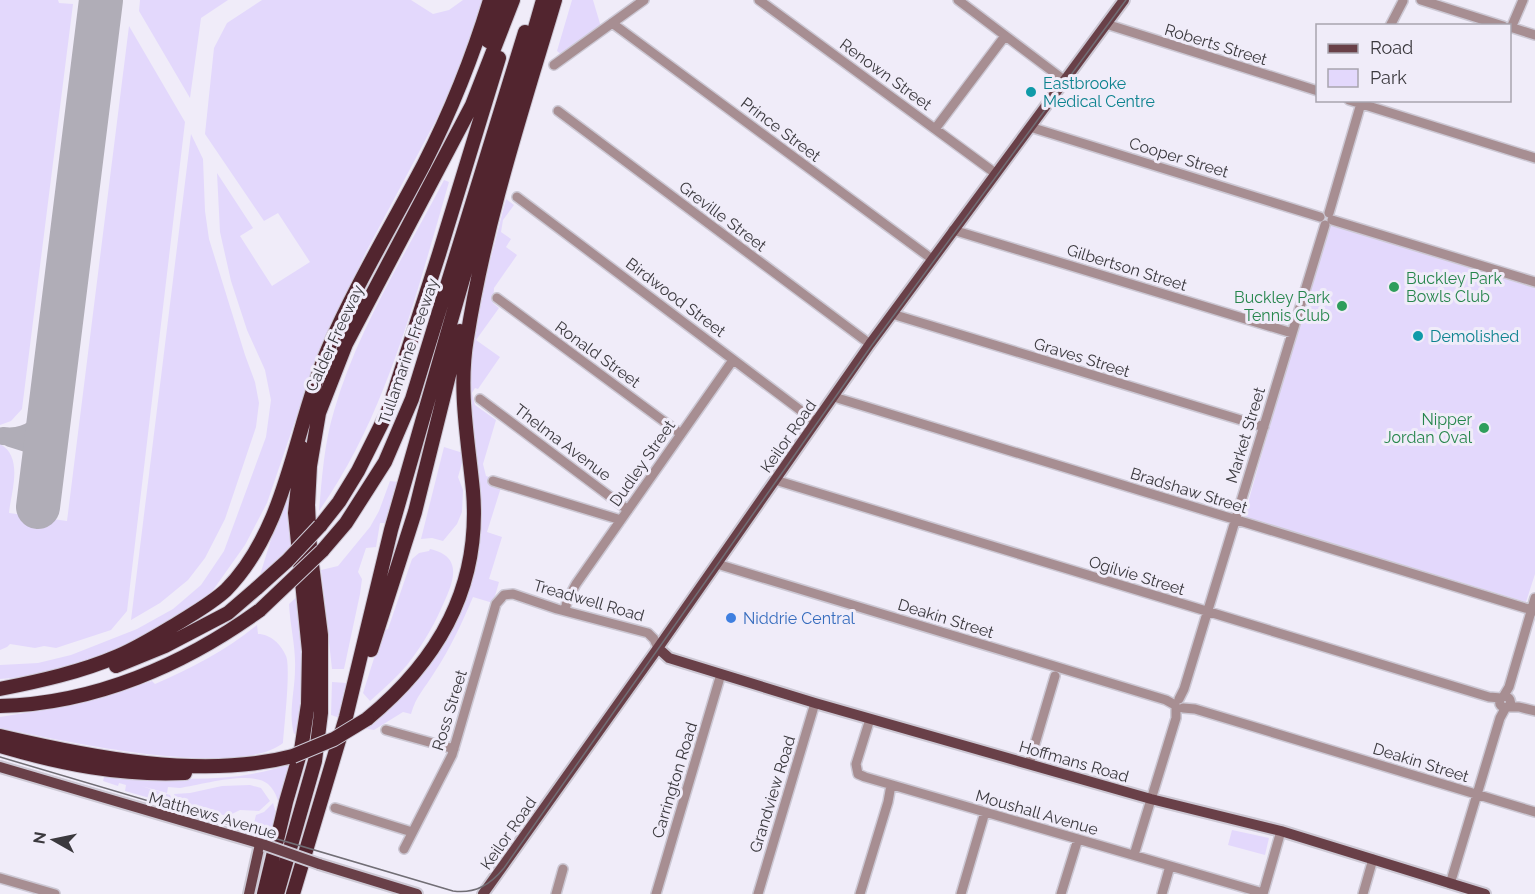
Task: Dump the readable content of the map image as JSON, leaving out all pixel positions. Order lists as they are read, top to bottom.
{
  "streets": {
    "highway": ["Calder Freeway", "Tullamarine Freeway"],
    "main road": ["Keilor Road", "Hoffmans Road", "Matthews Avenue"],
    "street": [
      "Roberts Street",
      "Renown Street",
      "Prince Street",
      "Cooper Street",
      "Greville Street",
      "Gilbertson Street",
      "Birdwood Street",
      "Ronald Street",
      "Graves Street",
      "Market Street",
      "Thelma Avenue",
      "Dudley Street",
      "Bradshaw Street",
      "Ogilvie Street",
      "Treadwell Road",
      "Deakin Street",
      "Ross Street",
      "Carrington Road",
      "Grandview Road",
      "Moushall Avenue"
    ]
  },
  "crossings": [
    ["Roberts Street", "Keilor Road"],
    ["Renown Street", "Keilor Road"],
    ["Prince Street", "Keilor Road"],
    ["Cooper Street", "Market Street"],
    ["Cooper Street", "Keilor Road"],
    ["Greville Street", "Keilor Road"],
    ["Gilbertson Street", "Market Street"],
    ["Gilbertson Street", "Keilor Road"],
    ["Birdwood Street", "Keilor Road"],
    ["Birdwood Street", "Dudley Street"],
    ["Calder Freeway", "Tullamarine Freeway"],
    ["Ronald Street", "Dudley Street"],
    ["Graves Street", "Market Street"],
    ["Graves Street", "Keilor Road"],
    ["Market Street", "Bradshaw Street"],
    ["Market Street", "Ogilvie Street"],
    ["Market Street", "Deakin Street"],
    ["Market Street", "Hoffmans Road"],
    ["Market Street", "Moushall Avenue"],
    ["Keilor Road", "Bradshaw Street"],
    ["Keilor Road", "Ogilvie Street"],
    ["Keilor Road", "Treadwell Road"],
    ["Keilor Road", "Deakin Street"],
    ["Keilor Road", "Hoffmans Road"],
    ["Thelma Avenue", "Dudley Street"],
    ["Dudley Street", "Treadwell Road"],
    ["Treadwell Road", "Ross Street"],
    ["Treadwell Road", "Hoffmans Road"],
    ["Hoffmans Road", "Carrington Road"],
    ["Hoffmans Road", "Grandview Road"],
    ["Hoffmans Road", "Moushall Avenue"]
  ],
  "places": [
    "Eastbrooke Medical Centre",
    "Buckley Park Bowls Club",
    "Buckley Park Tennis Club",
    "Demolished",
    "Nipper Jordan Oval",
    "Niddrie Central"
  ],
  "legend": ["Road", "Park"],
  "north": "left"
}
